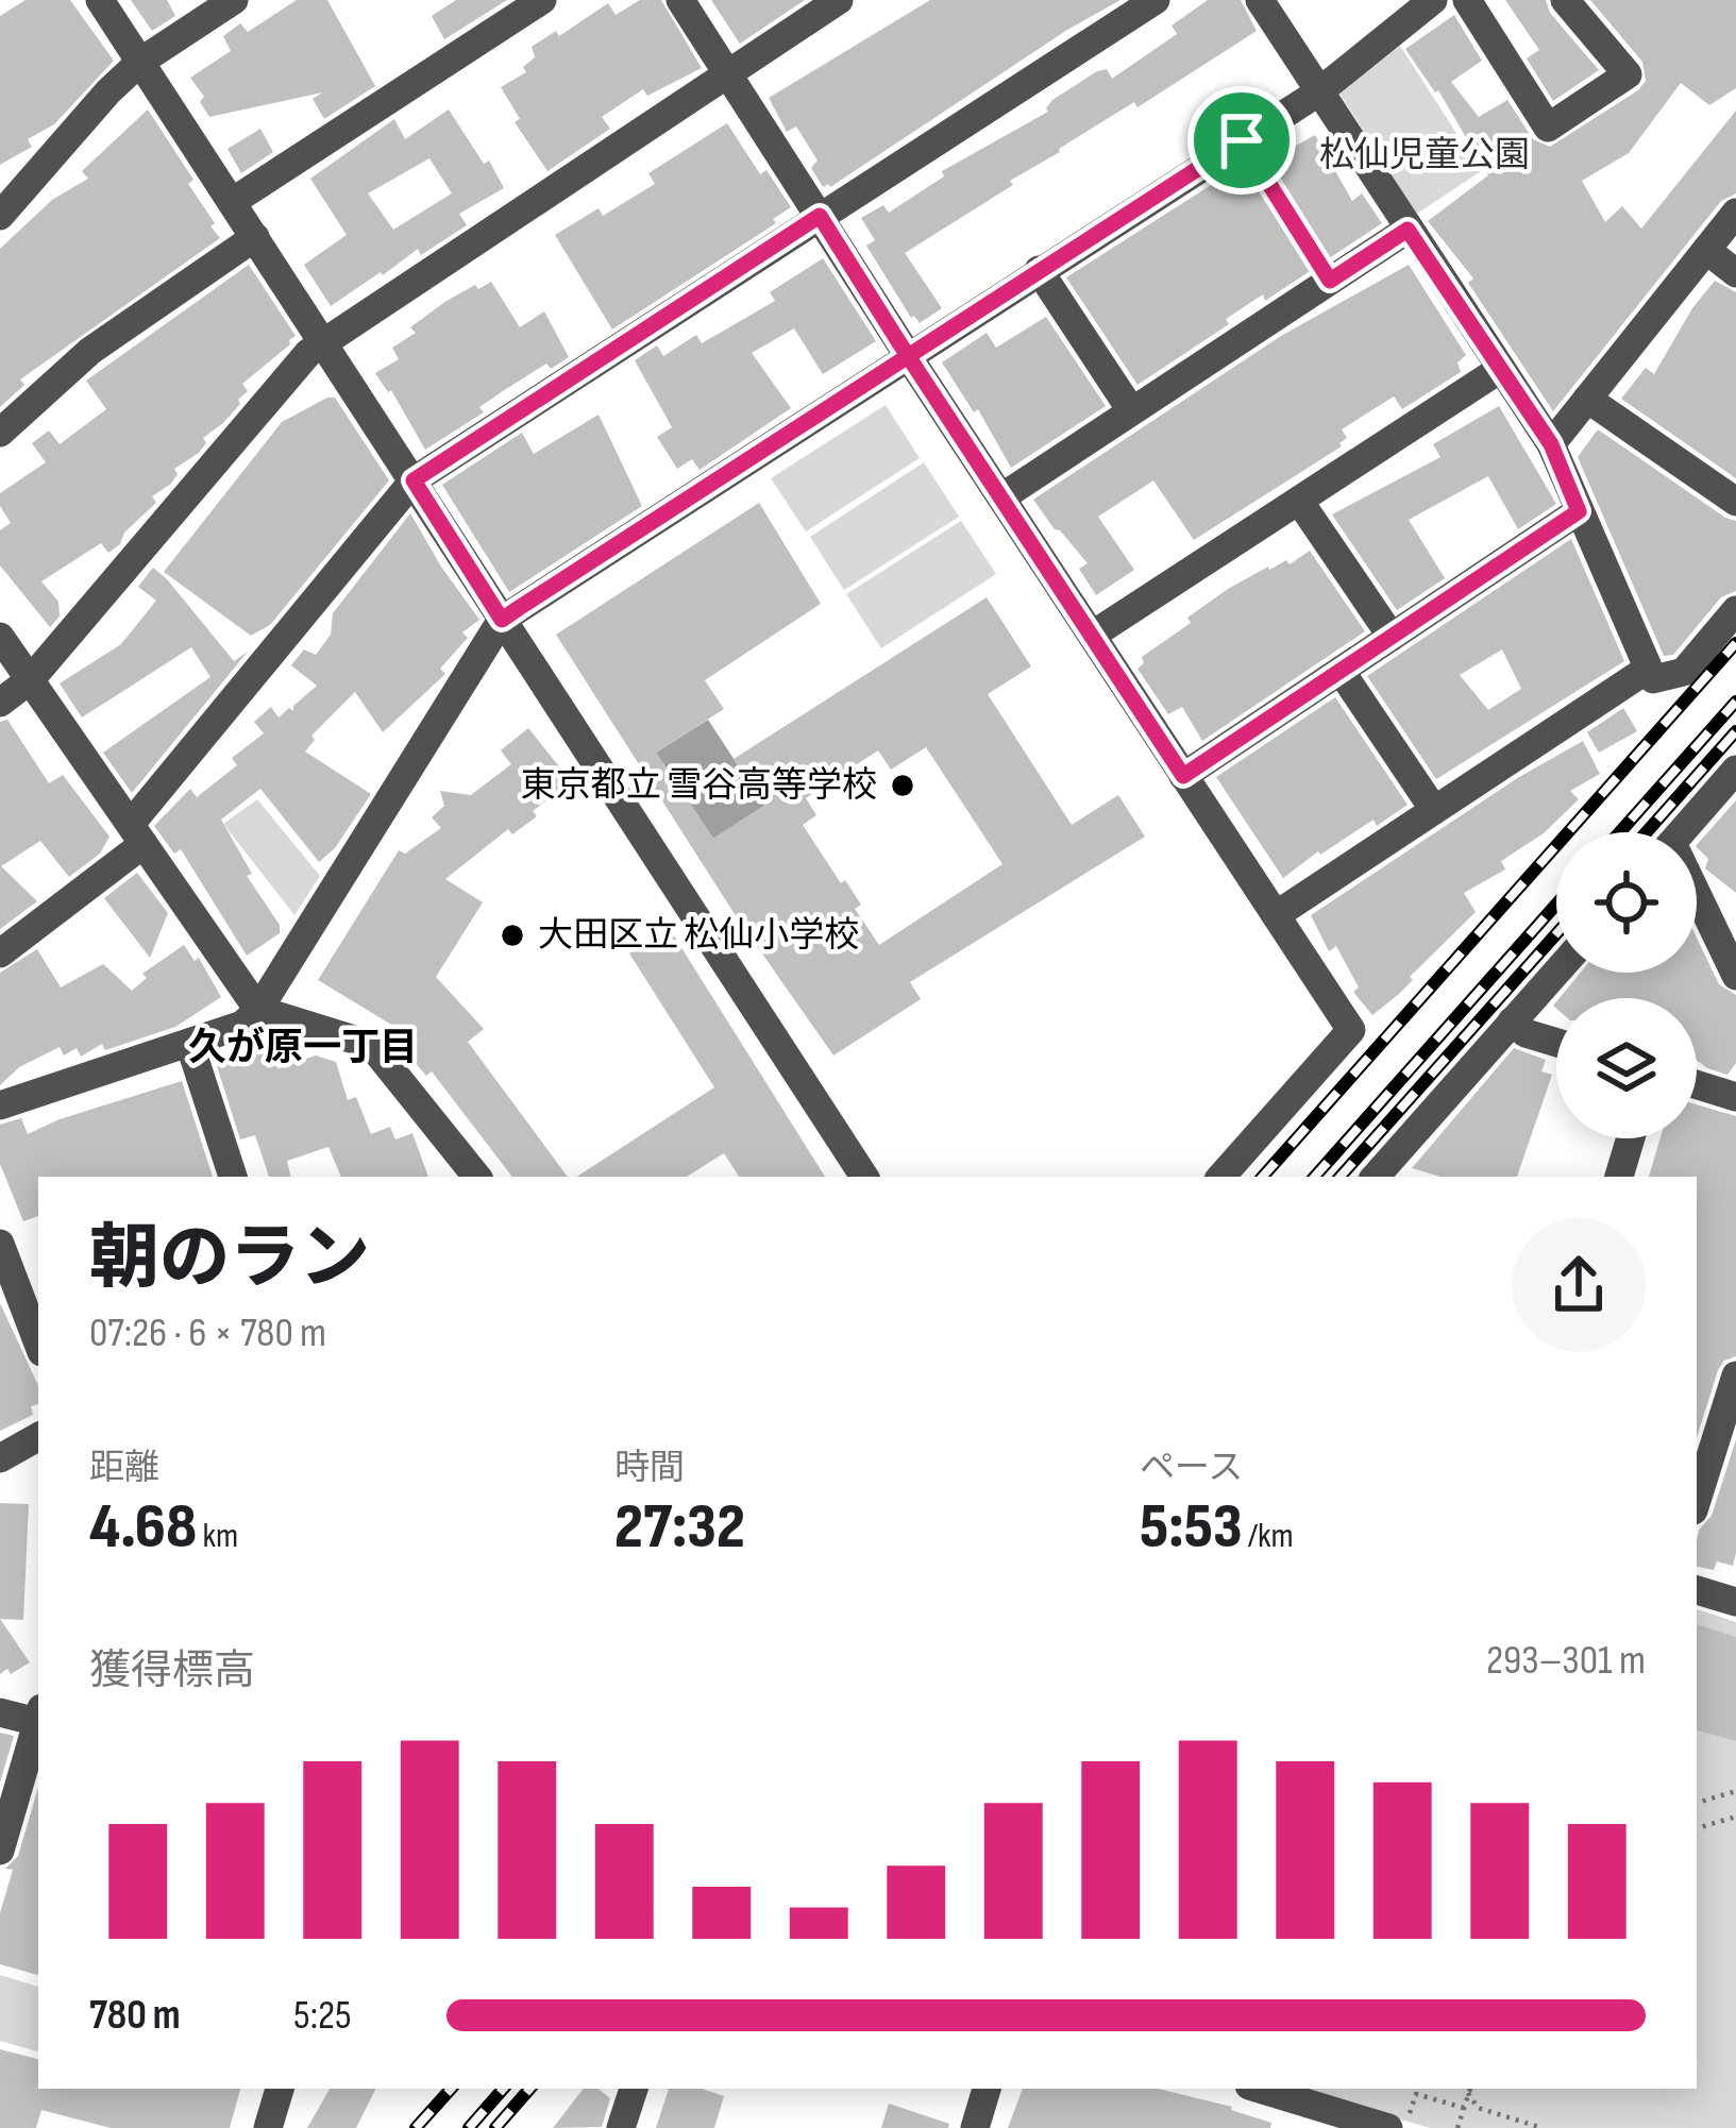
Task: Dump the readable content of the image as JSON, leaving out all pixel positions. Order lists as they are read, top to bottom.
{
  "districts": ["久が原一丁目"],
  "parks": ["松仙児童公園"],
  "places": ["東京都立 雪谷高等学校", "大田区立 松仙小学校"],
  "page": {
    "heading": ["朝のラン", "07:26 · 6 × 780 m"],
    "stats": [
      ["距離", "4.68 km"],
      ["時間", "27:32"],
      ["ペース", "5:53 /km"]
    ],
    "chart": ["獲得標高", "293–301 m"],
    "list": [
      {
        "name": "780 m",
        "note": "5:25"
      }
    ]
  }
}
